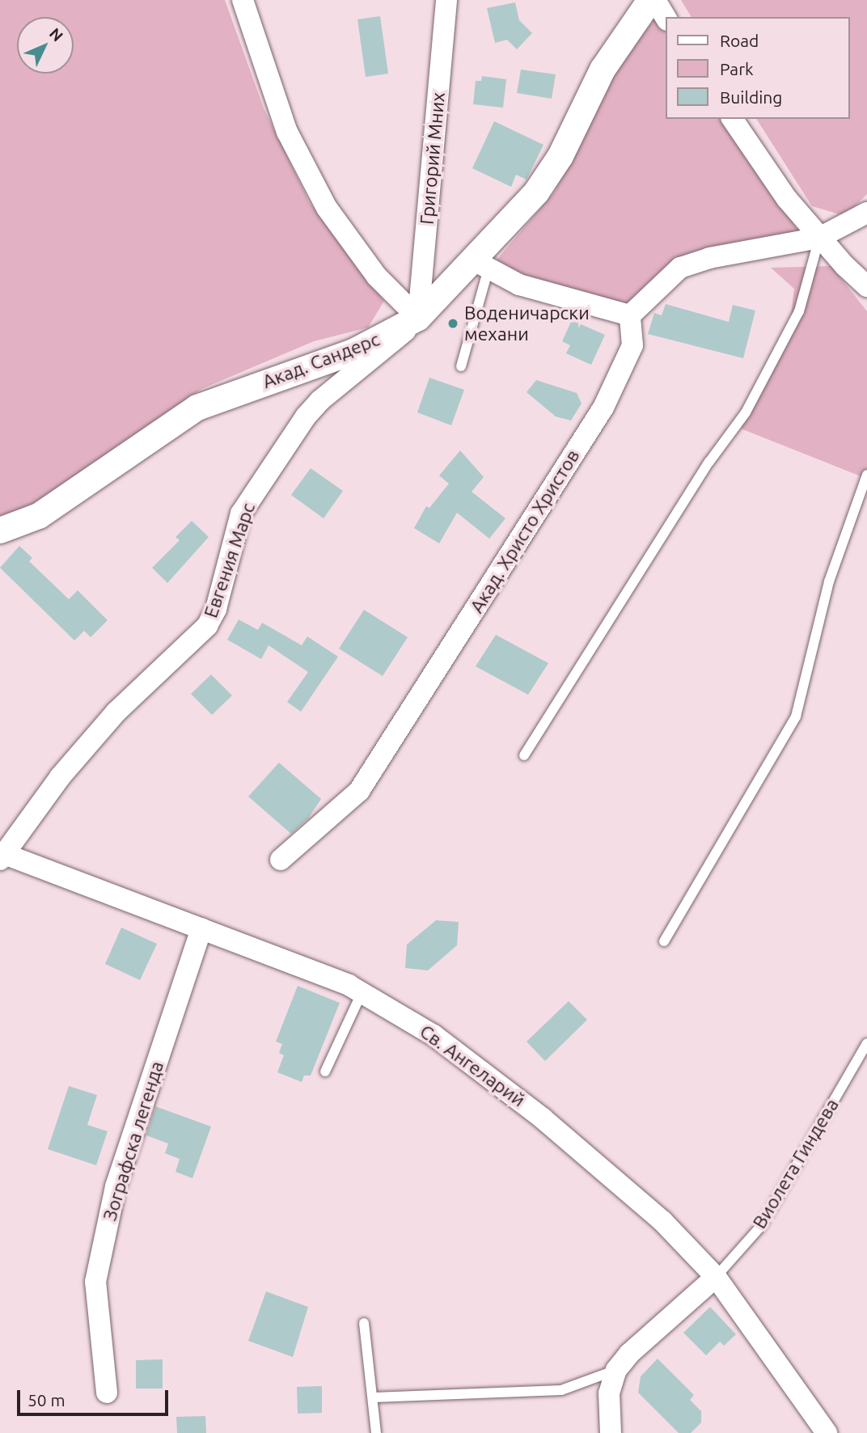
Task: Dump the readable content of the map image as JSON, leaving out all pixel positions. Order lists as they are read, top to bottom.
{
  "streets": {
    "street": [
      "Григорий Мних",
      "Акад. Сандерс",
      "Акад. Христо Христов",
      "Евгения Марс",
      "Св. Ангеларий",
      "Зографска легенда"
    ],
    "lane": ["Виолета Гиндева"]
  },
  "crossings": [
    ["Григорий Мних", "Акад. Сандерс"],
    ["Григорий Мних", "Евгения Марс"],
    ["Акад. Сандерс", "Евгения Марс"],
    ["Евгения Марс", "Св. Ангеларий"],
    ["Св. Ангеларий", "Зографска легенда"],
    ["Св. Ангеларий", "Виолета Гиндева"]
  ],
  "places": ["Воденичарски механи"],
  "legend": ["Road", "Park", "Building"],
  "scale_bar": "50 m",
  "north": "top right"
}
